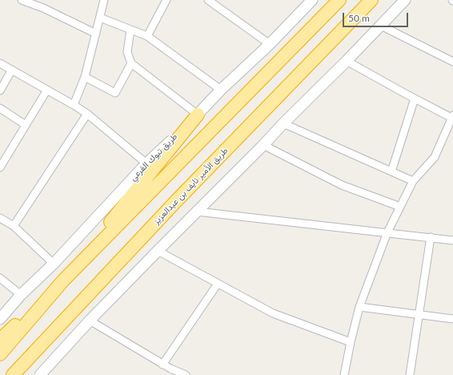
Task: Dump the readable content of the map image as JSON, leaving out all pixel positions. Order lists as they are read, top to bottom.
{
  "streets": {
    "highway": ["طريق الأمير نايف بن عبدالعزيز"],
    "main road": ["طريق تبوك الفرعي"]
  },
  "scale_bar": "50 m"
}
